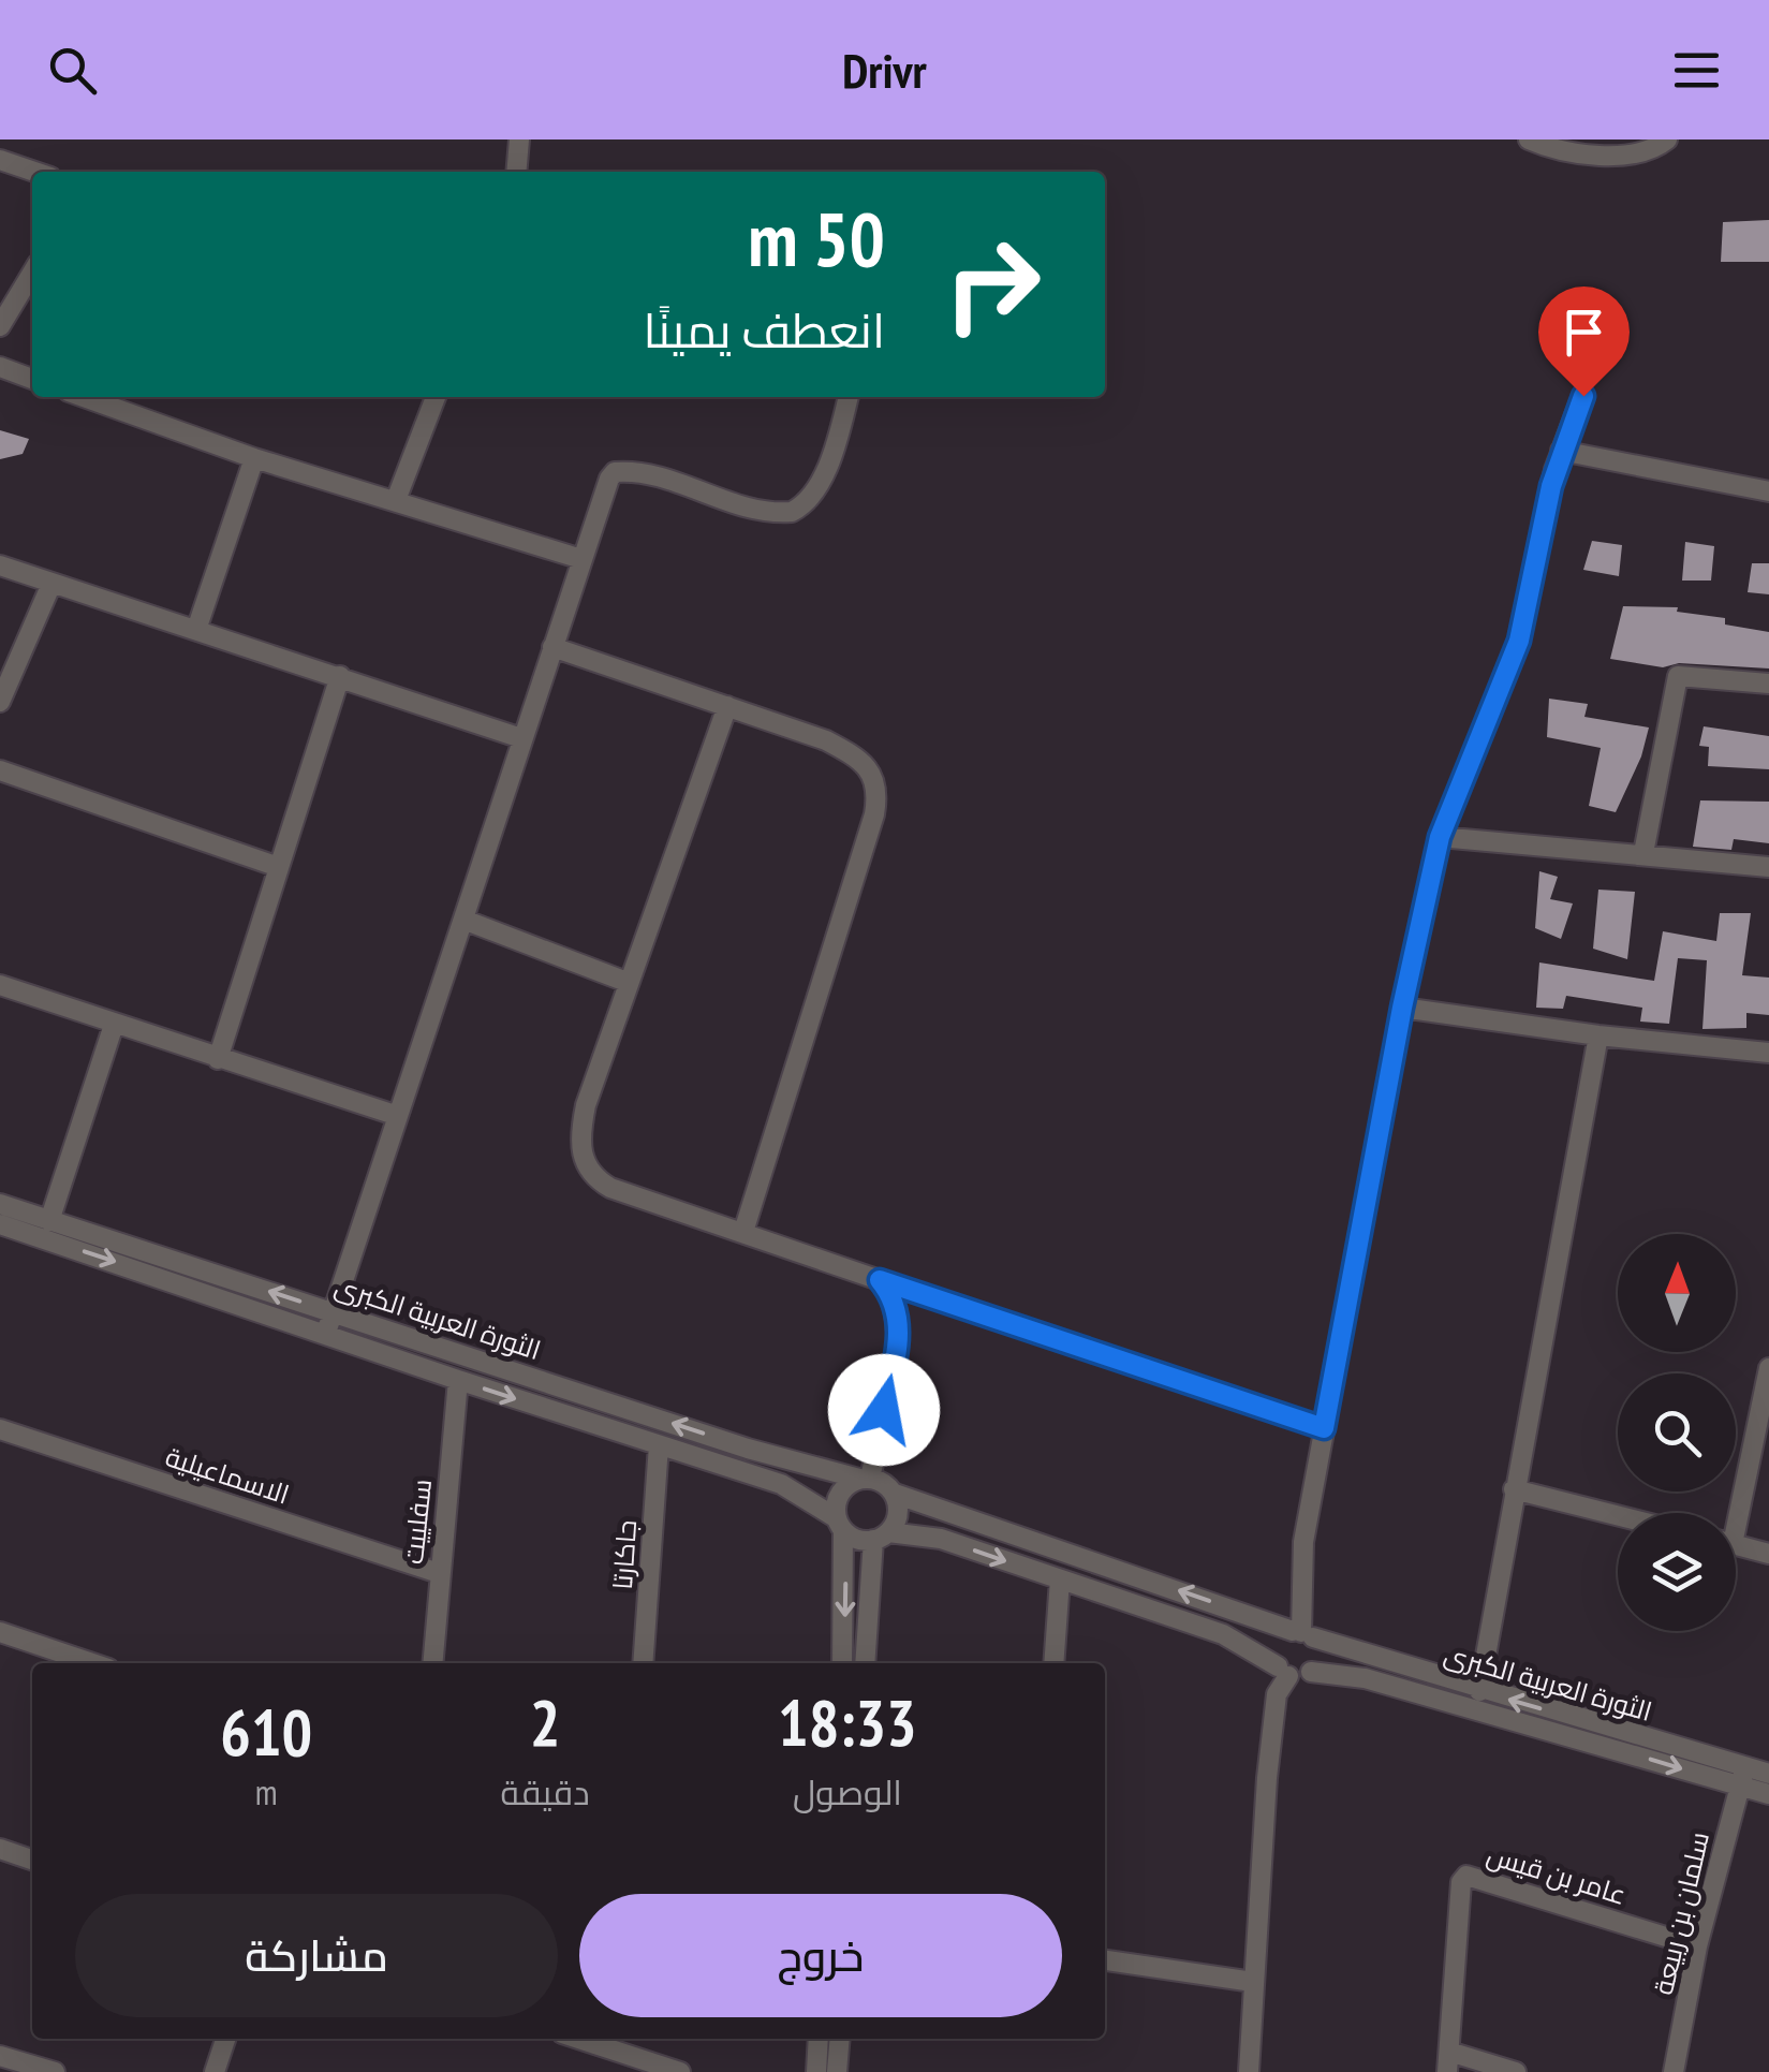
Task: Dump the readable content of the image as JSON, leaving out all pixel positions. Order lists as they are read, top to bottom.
{
  "streets": {
    "street": [
      "الثورة العربية الكبرى",
      "الاسماعيلية",
      "سفلييت",
      "جاكارتا",
      "عامر بن قيس",
      "سلمان بن ربيعة"
    ]
  },
  "crossings": [
    ["الثورة العربية الكبرى", "سفلييت"],
    ["الثورة العربية الكبرى", "جاكارتا"],
    ["الثورة العربية الكبرى", "سلمان بن ربيعة"],
    ["الاسماعيلية", "سفلييت"],
    ["عامر بن قيس", "سلمان بن ربيعة"]
  ],
  "north": "top",
  "page": {
    "header": "Drivr",
    "turn": ["50 m", "انعطف يمينًا"],
    "eta": [
      "18:33",
      "الوصول",
      "2",
      "دقيقة",
      "610",
      "m"
    ],
    "buttons": ["خروج", "مشاركة"]
  }
}
